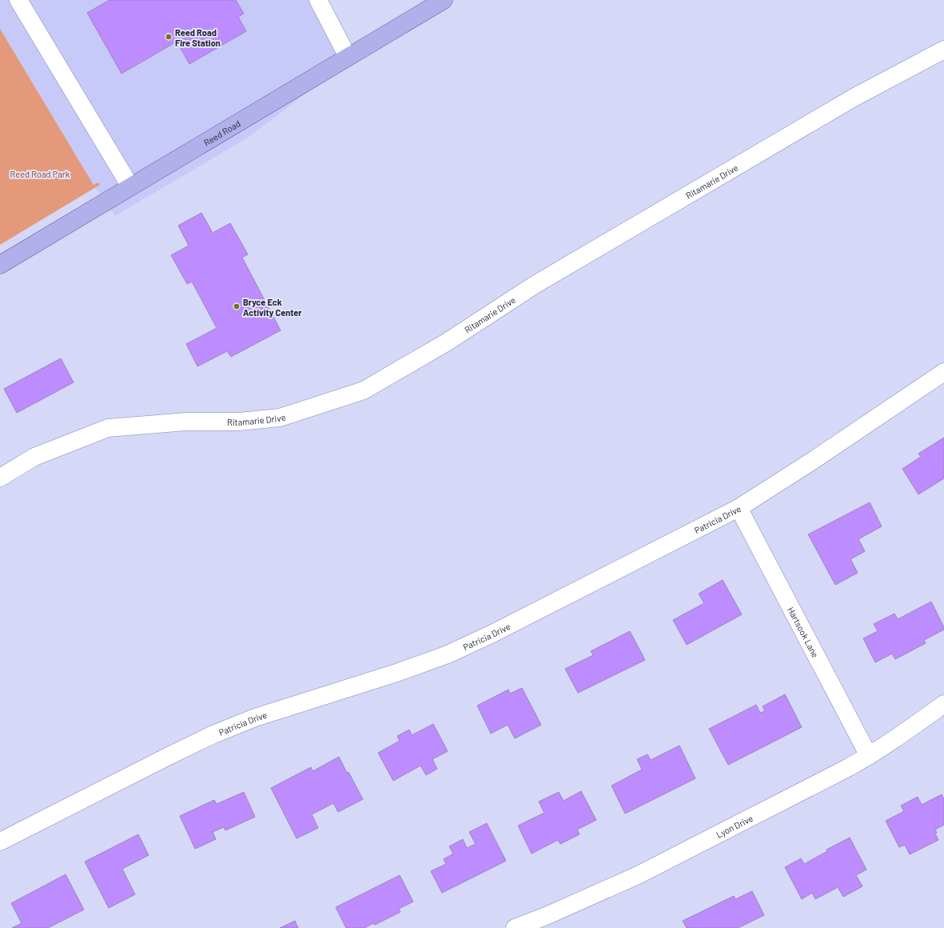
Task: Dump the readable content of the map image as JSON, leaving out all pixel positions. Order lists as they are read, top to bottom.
{
  "streets": {
    "main road": ["Reed Road"],
    "street": [
      "Ritamarie Drive",
      "Patricia Drive",
      "Hartsook Lane",
      "Lyon Drive"
    ]
  },
  "crossings": [
    ["Patricia Drive", "Hartsook Lane"],
    ["Hartsook Lane", "Lyon Drive"]
  ],
  "parks": ["Reed Road Park"],
  "places": ["Reed Road Fire Station", "Bryce Eck Activity Center"]
}
